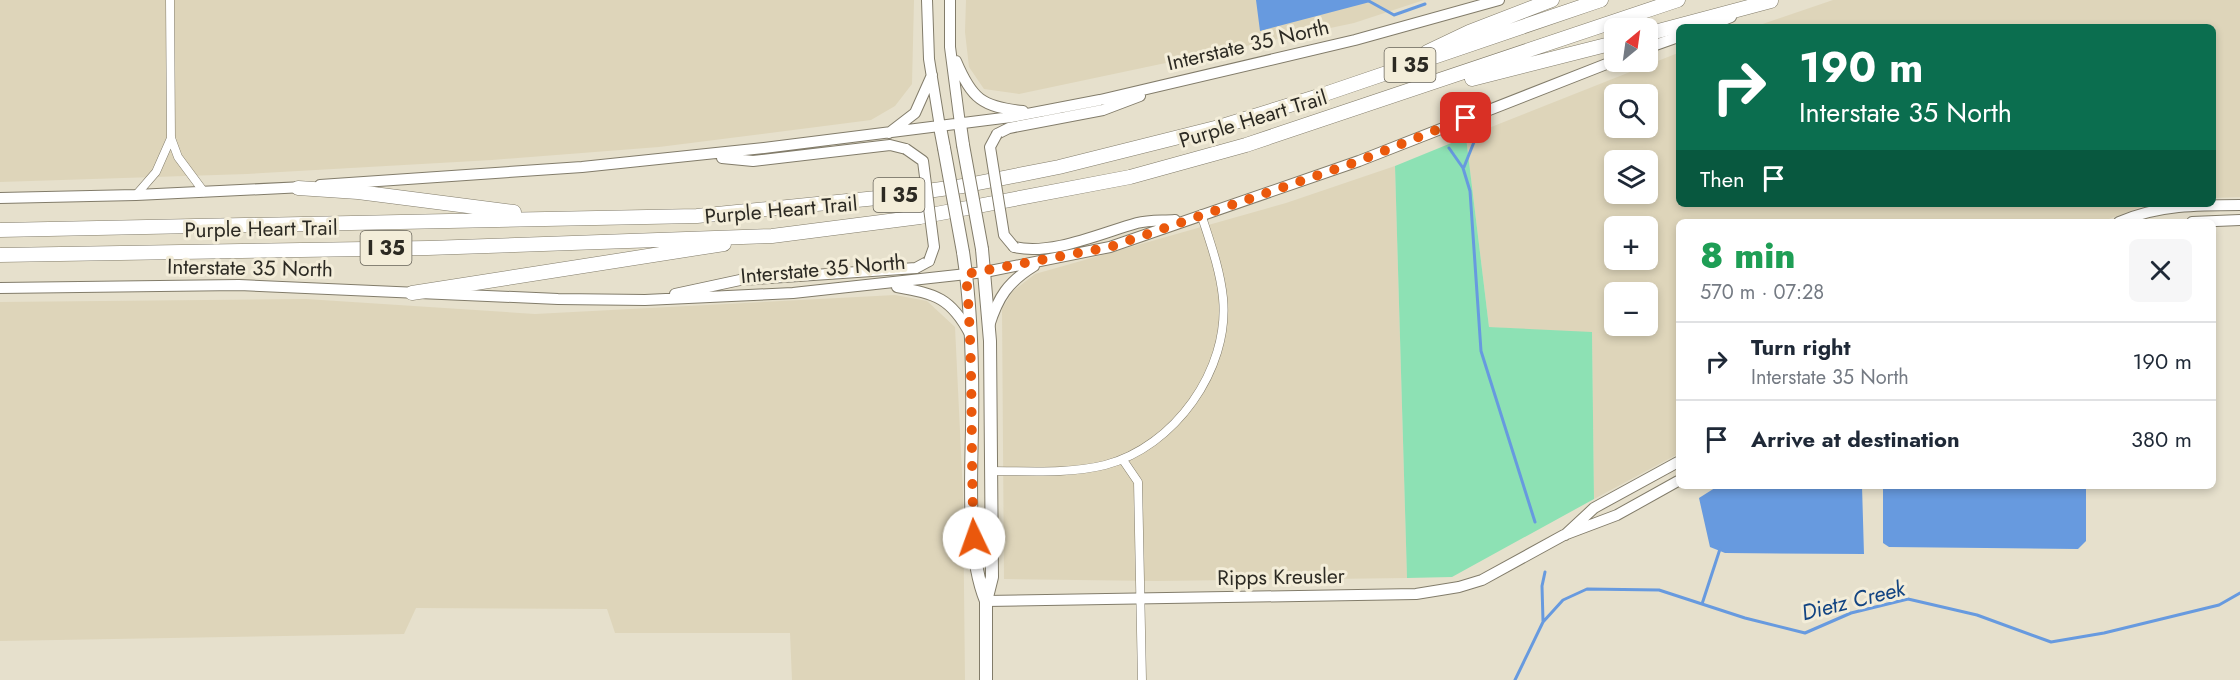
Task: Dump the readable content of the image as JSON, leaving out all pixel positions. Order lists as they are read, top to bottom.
{
  "streets": {
    "highway": ["I 35", "Purple Heart Trail"],
    "main road": ["Interstate 35 North", "Ripps Kreusler"]
  },
  "water": ["Dietz Creek"],
  "north": "top right",
  "page": {
    "map_buttons": ["+", "−"],
    "turn": ["190 m", "Interstate 35 North"],
    "then": "Then",
    "heading": ["8 min", "570 m · 07:28"],
    "list": [
      {
        "name": "Turn right",
        "note": "Interstate 35 North",
        "value": "190 m"
      },
      {
        "name": "Arrive at destination",
        "value": "380 m"
      }
    ]
  }
}
